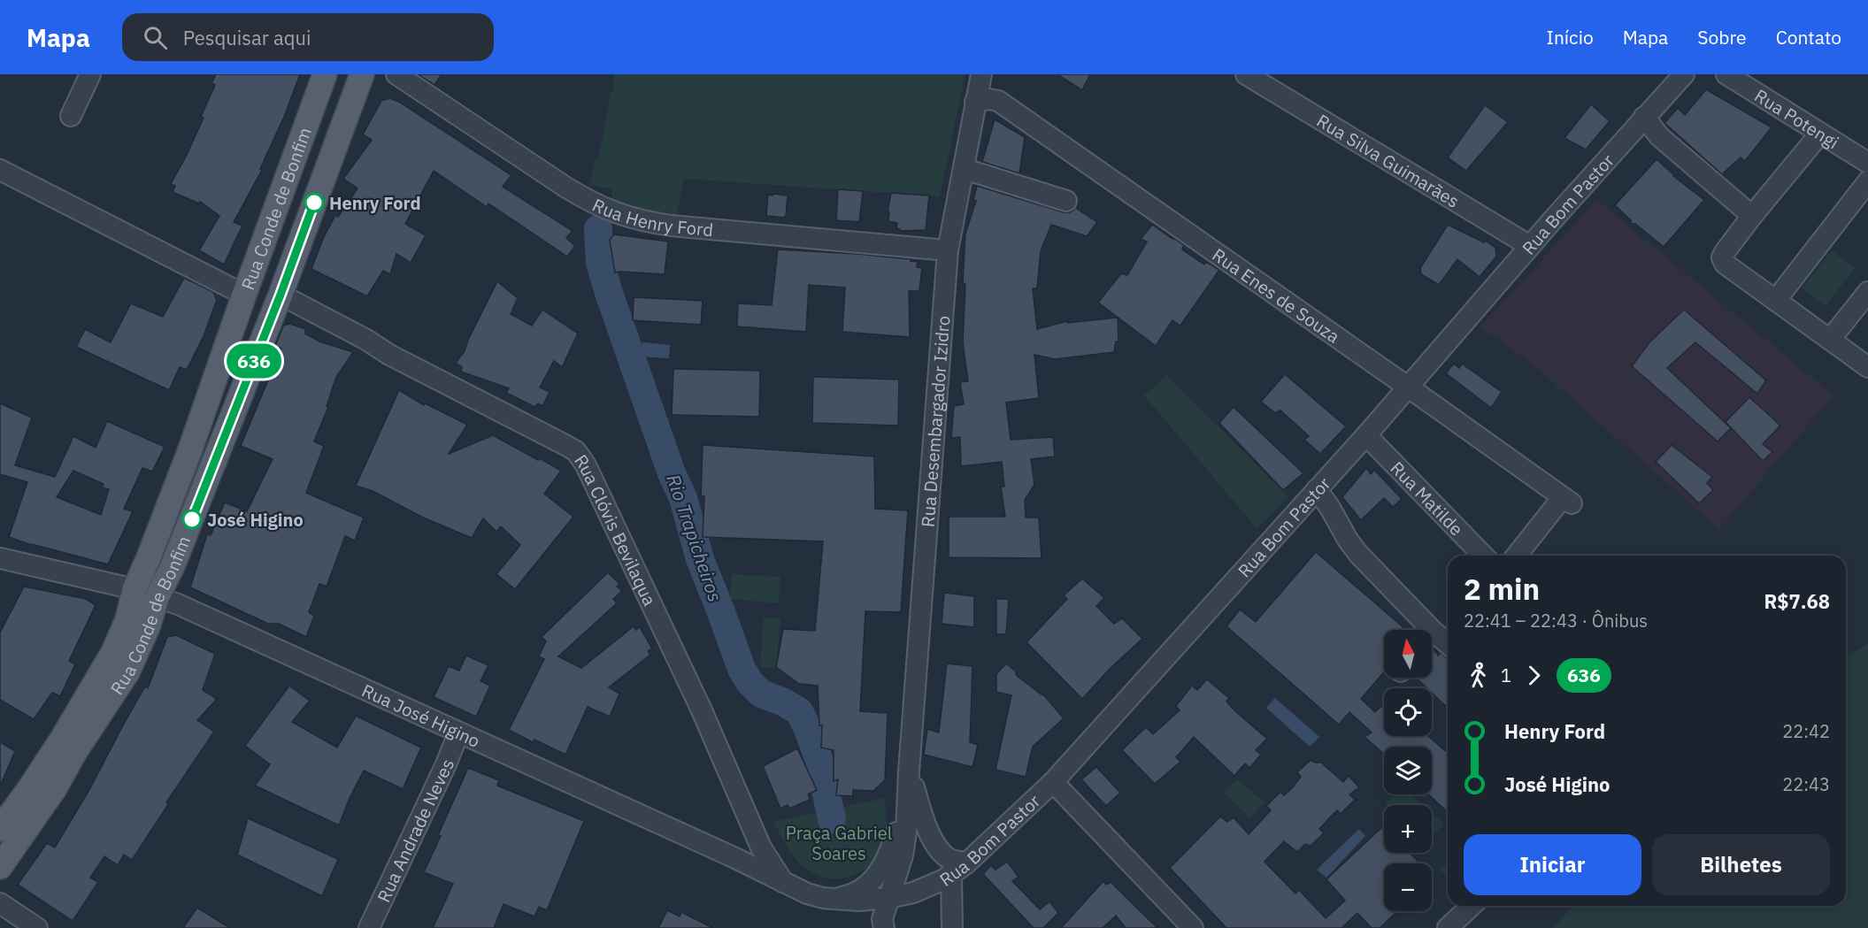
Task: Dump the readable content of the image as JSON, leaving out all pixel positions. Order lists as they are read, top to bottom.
{
  "streets": {
    "main road": ["Rua Conde de Bonfim"],
    "street": [
      "Rua Potengi",
      "Rua Silva Guimarães",
      "Rua Bom Pastor",
      "Rua Henry Ford",
      "Rua Enes de Souza",
      "Rua Desembargador Izidro",
      "Rua Matilde",
      "Rua Clóvis Bevilaqua",
      "Rua José Higino",
      "Rua Andrade Neves"
    ]
  },
  "crossings": [
    ["Rua Silva Guimarães", "Rua Bom Pastor"],
    ["Rua Bom Pastor", "Rua Enes de Souza"],
    ["Rua Bom Pastor", "Rua Desembargador Izidro"],
    ["Rua Bom Pastor", "Rua Matilde"],
    ["Rua Bom Pastor", "Rua José Higino"],
    ["Rua Conde de Bonfim", "Rua Clóvis Bevilaqua"],
    ["Rua Conde de Bonfim", "Rua José Higino"],
    ["Rua Henry Ford", "Rua Desembargador Izidro"],
    ["Rua Enes de Souza", "Rua Desembargador Izidro"],
    ["Rua Desembargador Izidro", "Rua José Higino"],
    ["Rua Clóvis Bevilaqua", "Rua José Higino"],
    ["Rua José Higino", "Rua Andrade Neves"]
  ],
  "water": ["Rio Trapicheiros"],
  "parks": ["Praça Gabriel Soares"],
  "places": ["Henry Ford", "José Higino"],
  "lines": ["bus line 636"],
  "north": "top",
  "page": {
    "header": "Mapa",
    "search": "Pesquisar aqui",
    "nav": [
      "Início",
      "Mapa",
      "Sobre",
      "Contato"
    ],
    "on_map": "636",
    "heading": ["2 min", "22:41 – 22:43 · Ônibus", "R$7.68"],
    "map_buttons": ["+", "−"],
    "legs": ["1", "636"],
    "list": [
      {
        "name": "Henry Ford",
        "value": "22:42"
      },
      {
        "name": "José Higino",
        "value": "22:43"
      }
    ],
    "buttons": ["Iniciar", "Bilhetes"]
  }
}
